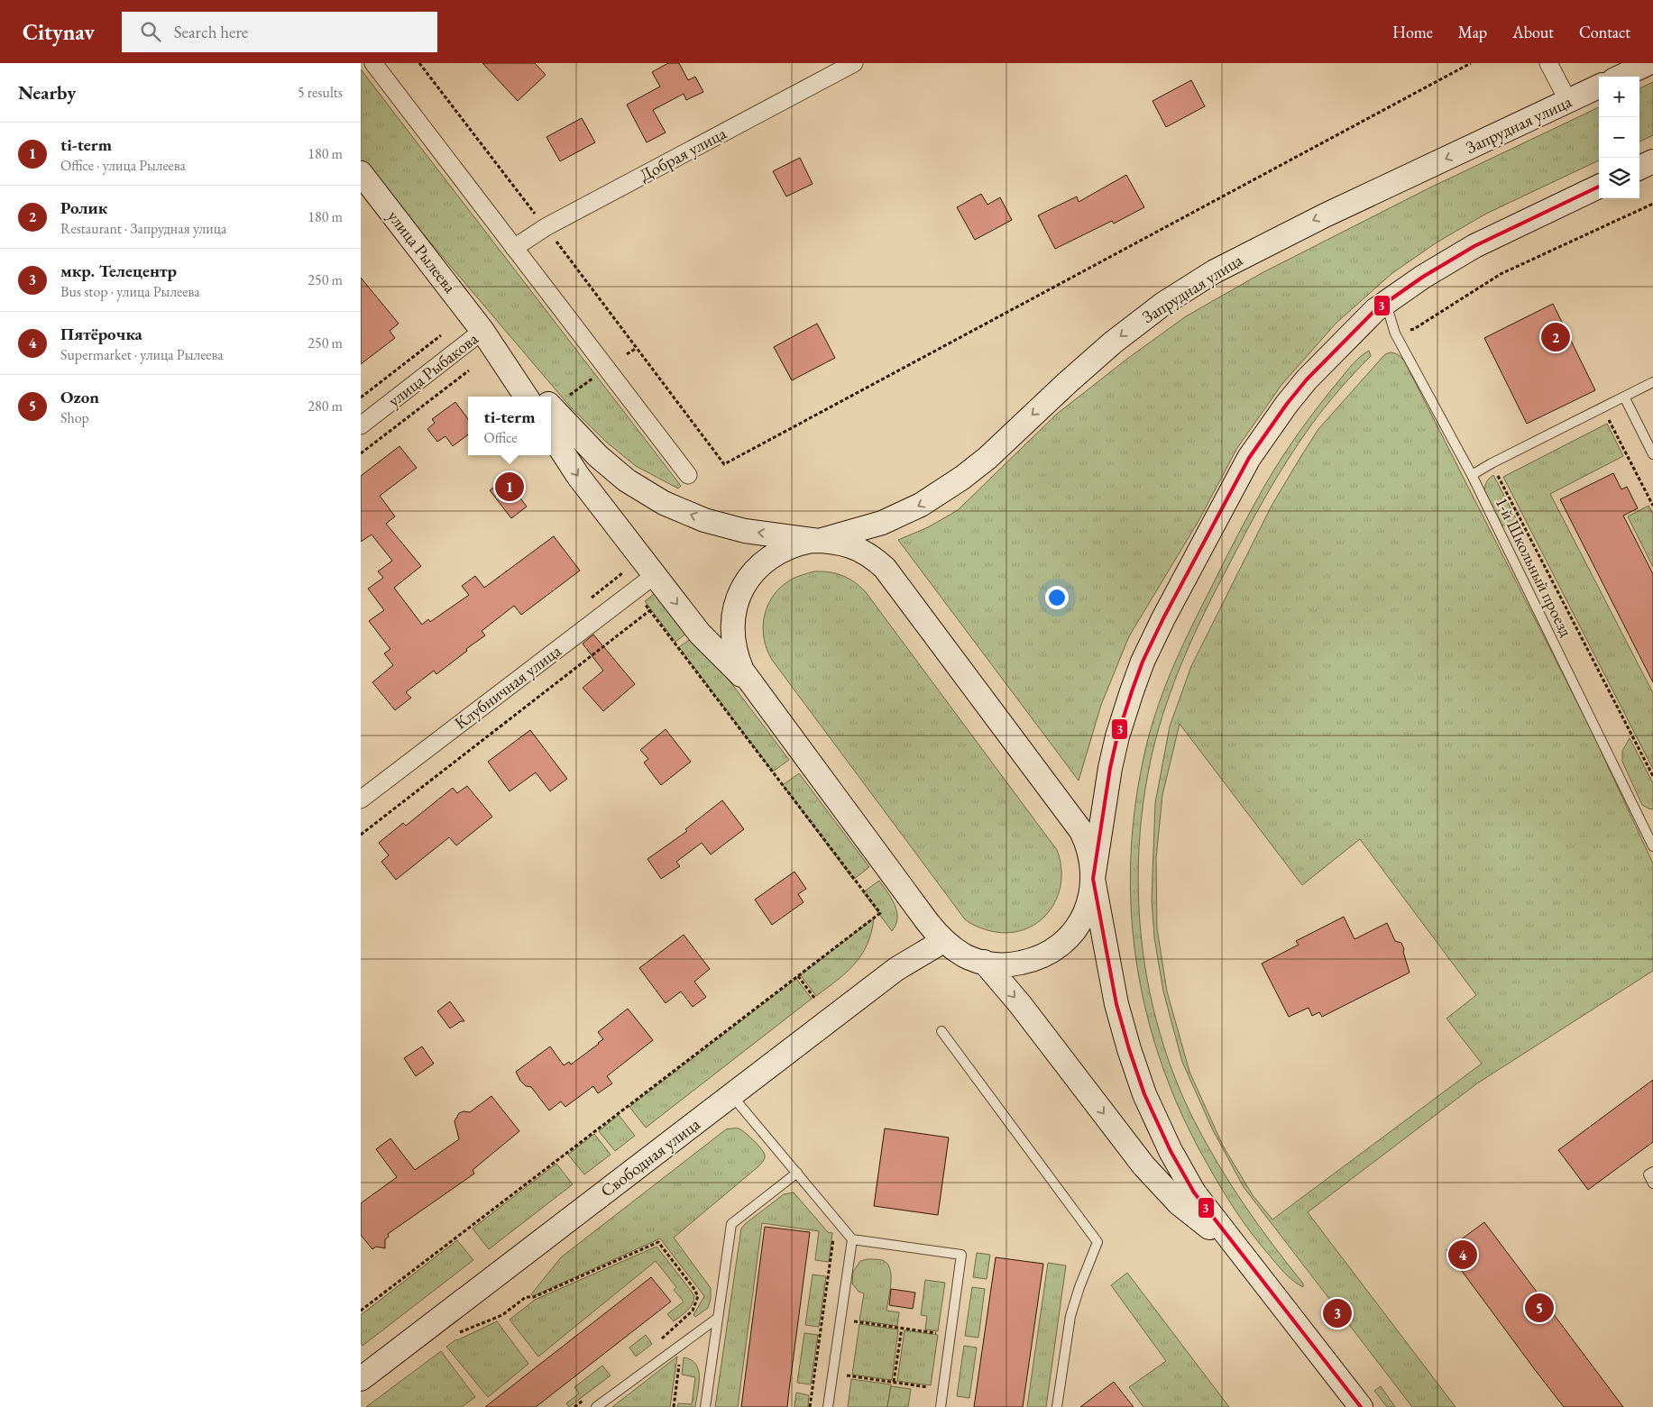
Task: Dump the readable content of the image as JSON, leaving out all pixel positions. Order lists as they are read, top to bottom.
{
  "streets": {
    "main road": ["Запрудная улица", "улица Рылеева", "Свободная улица"],
    "street": ["Добрая улица", "улица Рыбакова", "Клубничная улица"],
    "lane": ["1-й Школьный проезд"]
  },
  "crossings": [
    ["Запрудная улица", "улица Рылеева"],
    ["улица Рылеева", "улица Рыбакова"]
  ],
  "one_way": ["Запрудная улица"],
  "lines": ["transit line 3"],
  "page": {
    "header": "Citynav",
    "search": "Search here",
    "nav": [
      "Home",
      "Map",
      "About",
      "Contact"
    ],
    "heading": ["Nearby", "5 results"],
    "map_buttons": ["+", "−"],
    "list": [
      {
        "mark": "1",
        "name": "ti-term",
        "note": "Office · улица Рылеева",
        "value": "180 m"
      },
      {
        "mark": "2",
        "name": "Ролик",
        "note": "Restaurant · Запрудная улица",
        "value": "180 m"
      },
      {
        "mark": "3",
        "name": "мкр. Телецентр",
        "note": "Bus stop · улица Рылеева",
        "value": "250 m"
      },
      {
        "mark": "4",
        "name": "Пятёрочка",
        "note": "Supermarket · улица Рылеева",
        "value": "250 m"
      },
      {
        "mark": "5",
        "name": "Ozon",
        "note": "Shop",
        "value": "280 m"
      }
    ],
    "pins": [
      "2",
      "1",
      "4",
      "5",
      "3"
    ],
    "popup": ["ti-term", "Office"]
  }
}
